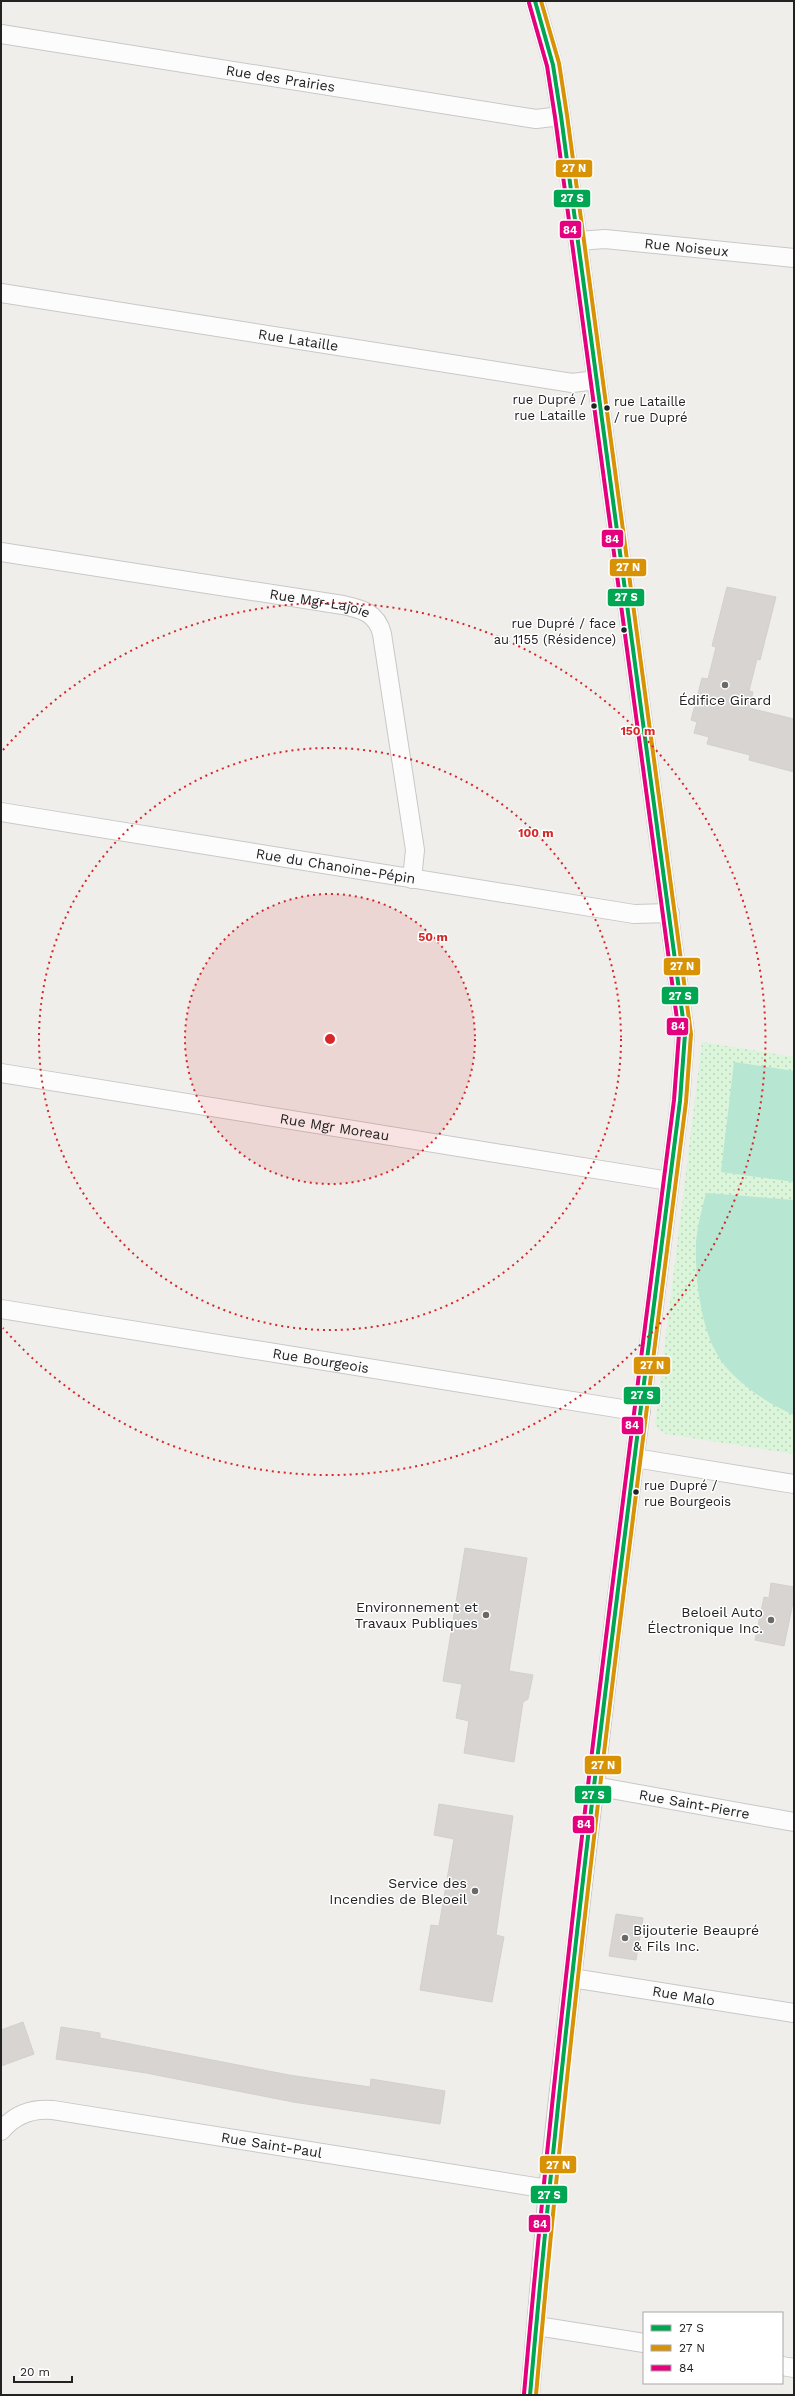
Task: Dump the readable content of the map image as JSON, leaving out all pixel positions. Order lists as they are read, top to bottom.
{
  "streets": {
    "street": [
      "Rue des Prairies",
      "Rue Noiseux",
      "Rue Lataille",
      "Rue Mgr-Lajoie",
      "Rue du Chanoine-Pépin",
      "Rue Mgr Moreau",
      "Rue Bourgeois",
      "Rue Saint-Pierre",
      "Rue Malo",
      "Rue Saint-Paul"
    ]
  },
  "crossings": [
    ["Rue Mgr-Lajoie", "Rue du Chanoine-Pépin"]
  ],
  "places": [
    "rue Dupré / rue Lataille",
    "rue Lataille / rue Dupré",
    "rue Dupré / face au 1155 (Résidence)",
    "Édifice Girard",
    "rue Dupré / rue Bourgeois",
    "Environnement et Travaux Publiques",
    "Beloeil Auto Électronique Inc.",
    "Service des Incendies de Bleoeil",
    "Bijouterie Beaupré & Fils Inc."
  ],
  "lines": ["transit line 84"],
  "legend": ["27 S", "27 N", "84"],
  "scale_bar": "20 m",
  "rings": ["150 m", "100 m", "50 m"]
}
